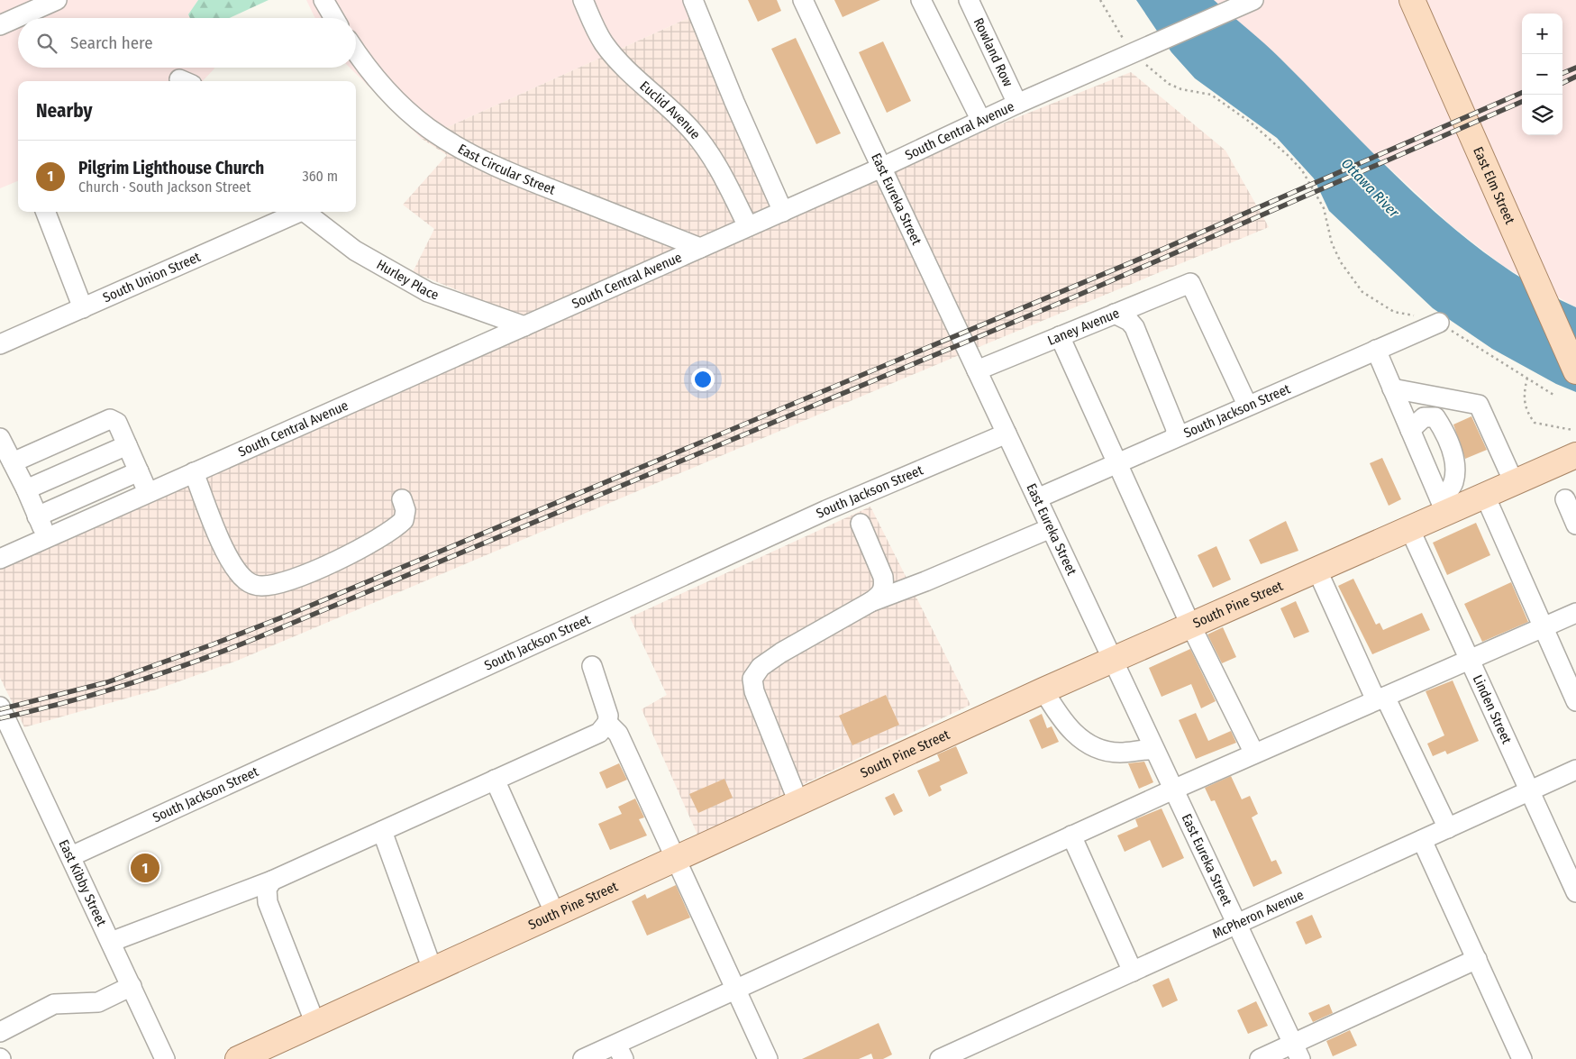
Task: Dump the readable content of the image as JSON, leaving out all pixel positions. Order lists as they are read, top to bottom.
{
  "streets": {
    "main road": ["East Elm Street", "South Pine Street"],
    "street": [
      "Rowland Row",
      "Euclid Avenue",
      "South Central Avenue",
      "East Circular Street",
      "East Eureka Street",
      "South Union Street",
      "Hurley Place",
      "Laney Avenue",
      "South Jackson Street",
      "Linden Street",
      "East Kibby Street",
      "McPheron Avenue"
    ]
  },
  "crossings": [
    ["Rowland Row", "South Central Avenue"],
    ["Euclid Avenue", "South Central Avenue"],
    ["South Central Avenue", "East Circular Street"],
    ["South Central Avenue", "East Eureka Street"],
    ["South Central Avenue", "Hurley Place"],
    ["East Eureka Street", "Laney Avenue"],
    ["East Eureka Street", "South Jackson Street"],
    ["East Eureka Street", "South Pine Street"],
    ["East Eureka Street", "McPheron Avenue"],
    ["Laney Avenue", "South Jackson Street"],
    ["South Jackson Street", "East Kibby Street"],
    ["South Pine Street", "Linden Street"],
    ["Linden Street", "McPheron Avenue"]
  ],
  "water": ["Ottawa River"],
  "page": {
    "map_buttons": ["+", "−"],
    "search": "Search here",
    "heading": "Nearby",
    "list": [
      {
        "mark": "1",
        "name": "Pilgrim Lighthouse Church",
        "note": "Church · South Jackson Street",
        "value": "360 m"
      }
    ],
    "pins": "1"
  }
}
